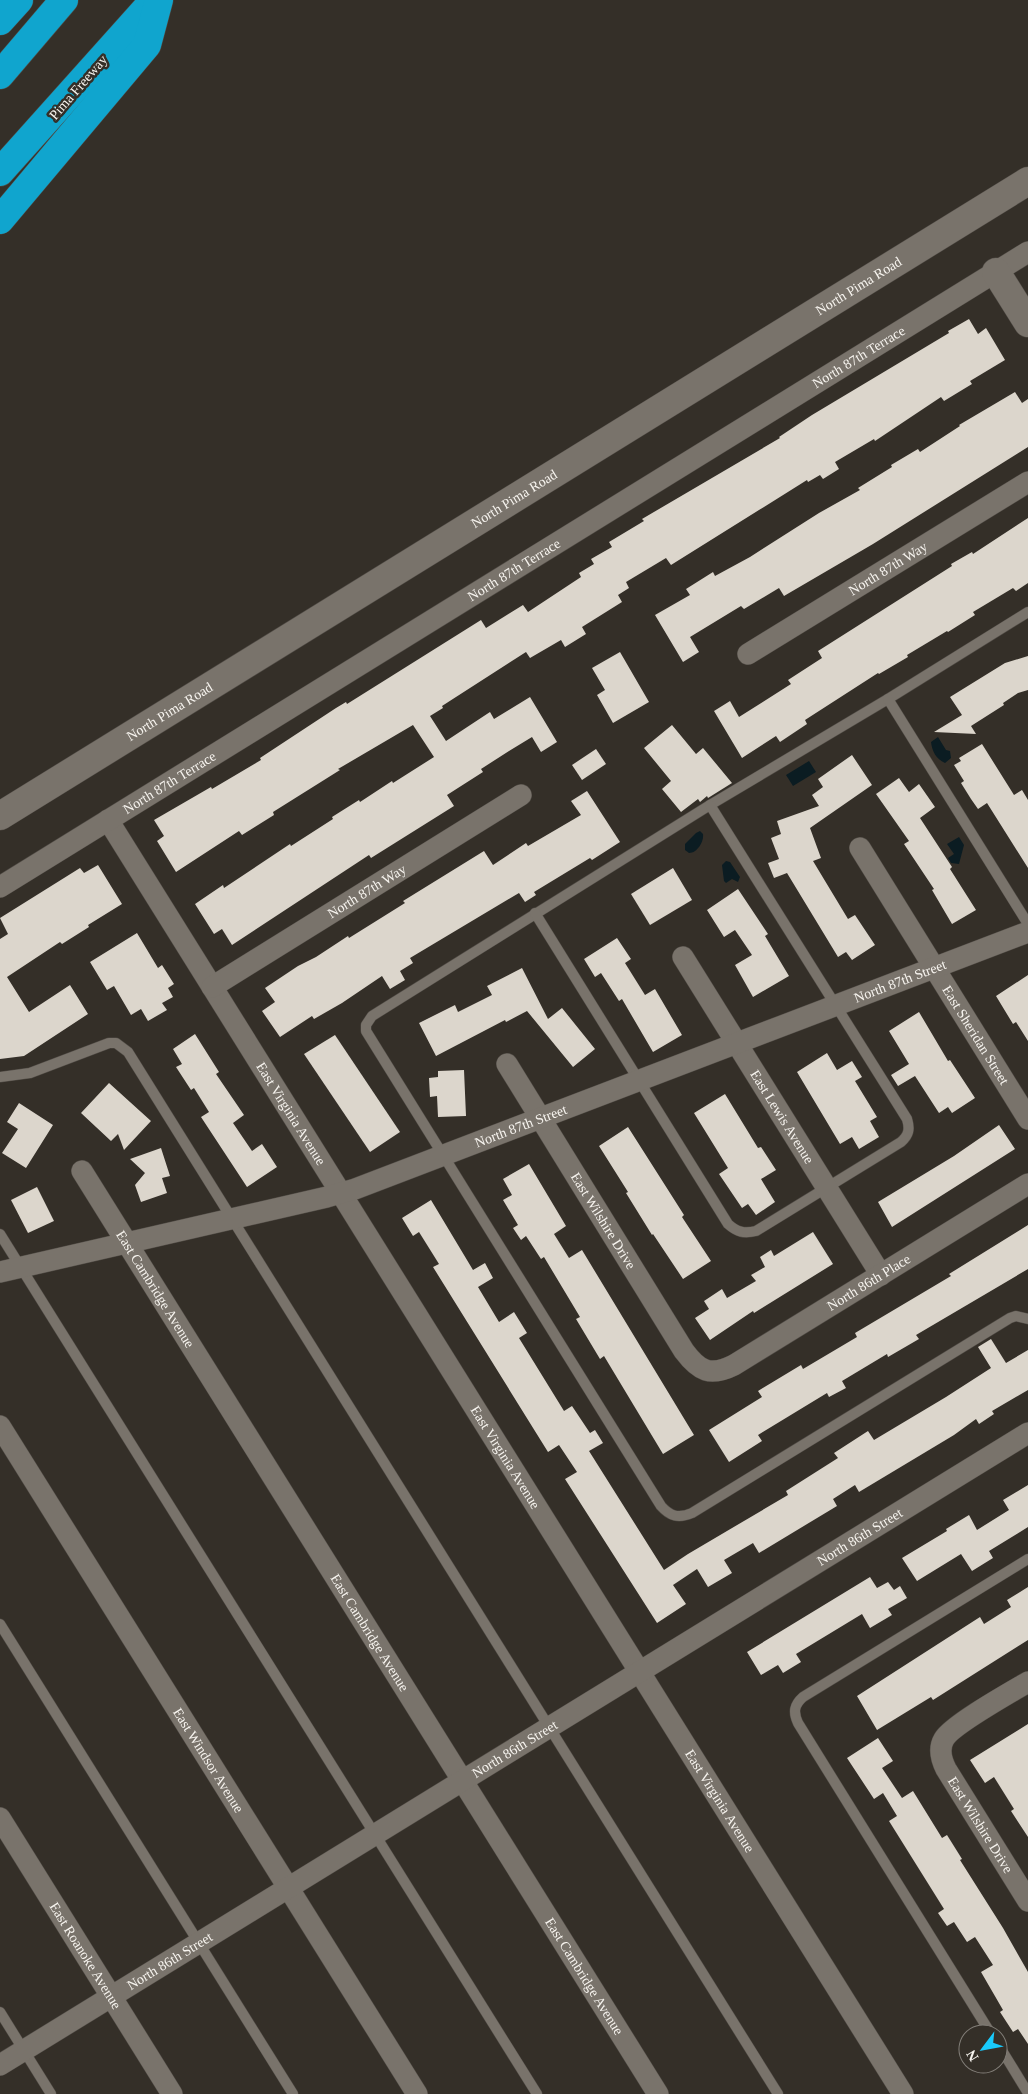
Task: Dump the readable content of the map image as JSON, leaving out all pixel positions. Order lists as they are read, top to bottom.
{
  "streets": {
    "highway": ["Pima Freeway"],
    "main road": ["North Pima Road"],
    "street": [
      "North 87th Terrace",
      "North 87th Way",
      "North 87th Street",
      "East Sheridan Street",
      "East Virginia Avenue",
      "East Lewis Avenue",
      "East Wilshire Drive",
      "North 86th Place",
      "East Cambridge Avenue",
      "North 86th Street",
      "East Windsor Avenue",
      "East Roanoke Avenue"
    ]
  },
  "crossings": [
    ["North 87th Terrace", "East Virginia Avenue"],
    ["North 87th Way", "East Virginia Avenue"],
    ["North 87th Street", "East Sheridan Street"],
    ["North 87th Street", "East Virginia Avenue"],
    ["North 87th Street", "East Lewis Avenue"],
    ["North 87th Street", "East Wilshire Drive"],
    ["North 87th Street", "East Cambridge Avenue"],
    ["East Virginia Avenue", "North 86th Street"],
    ["East Lewis Avenue", "North 86th Place"],
    ["East Wilshire Drive", "North 86th Place"],
    ["East Cambridge Avenue", "North 86th Street"],
    ["North 86th Street", "East Windsor Avenue"],
    ["North 86th Street", "East Roanoke Avenue"]
  ],
  "north": "bottom left"
}
